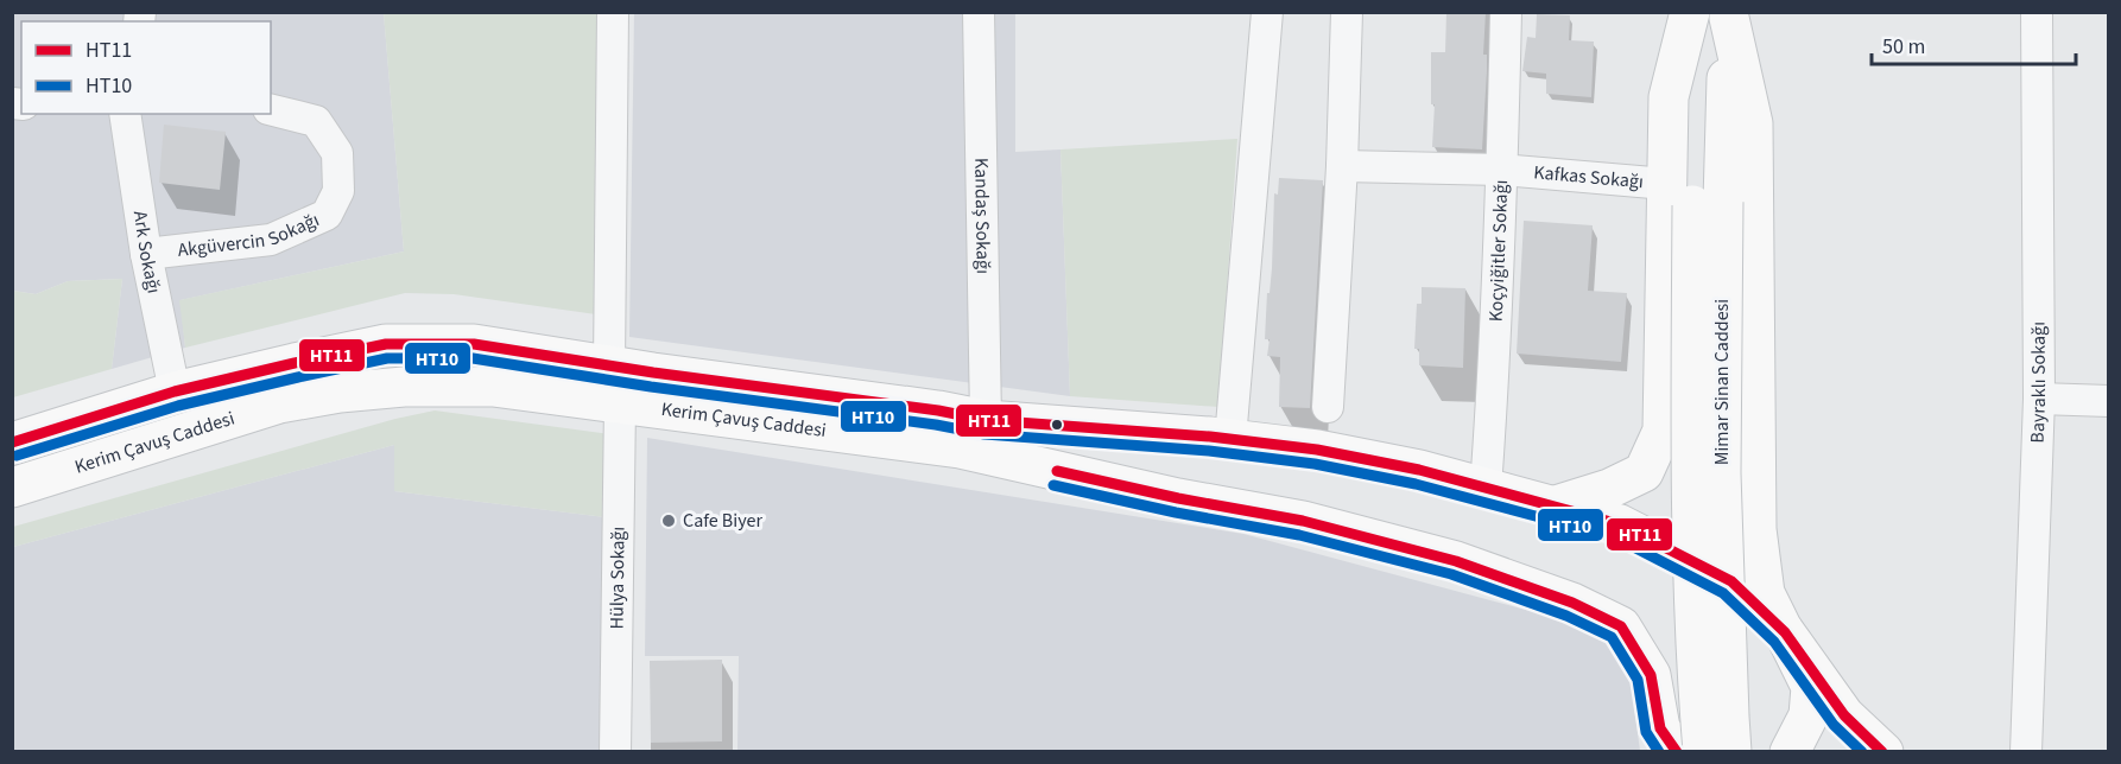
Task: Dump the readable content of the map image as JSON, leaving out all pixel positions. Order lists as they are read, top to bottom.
{
  "streets": {
    "main road": ["Mimar Sinan Caddesi", "Kerim Çavuş Caddesi"],
    "street": [
      "Kafkas Sokağı",
      "Kandaş Sokağı",
      "Akgüvercin Sokağı",
      "Koçyiğitler Sokağı",
      "Ark Sokağı",
      "Bayraklı Sokağı",
      "Hülya Sokağı"
    ]
  },
  "crossings": [
    ["Kafkas Sokağı", "Koçyiğitler Sokağı"],
    ["Kafkas Sokağı", "Mimar Sinan Caddesi"],
    ["Kandaş Sokağı", "Kerim Çavuş Caddesi"],
    ["Akgüvercin Sokağı", "Ark Sokağı"],
    ["Koçyiğitler Sokağı", "Kerim Çavuş Caddesi"],
    ["Ark Sokağı", "Kerim Çavuş Caddesi"],
    ["Kerim Çavuş Caddesi", "Hülya Sokağı"]
  ],
  "places": ["Cafe Biyer"],
  "lines": ["transit line HT11", "transit line HT10"],
  "legend": ["HT11", "HT10"],
  "scale_bar": "50 m"
}
